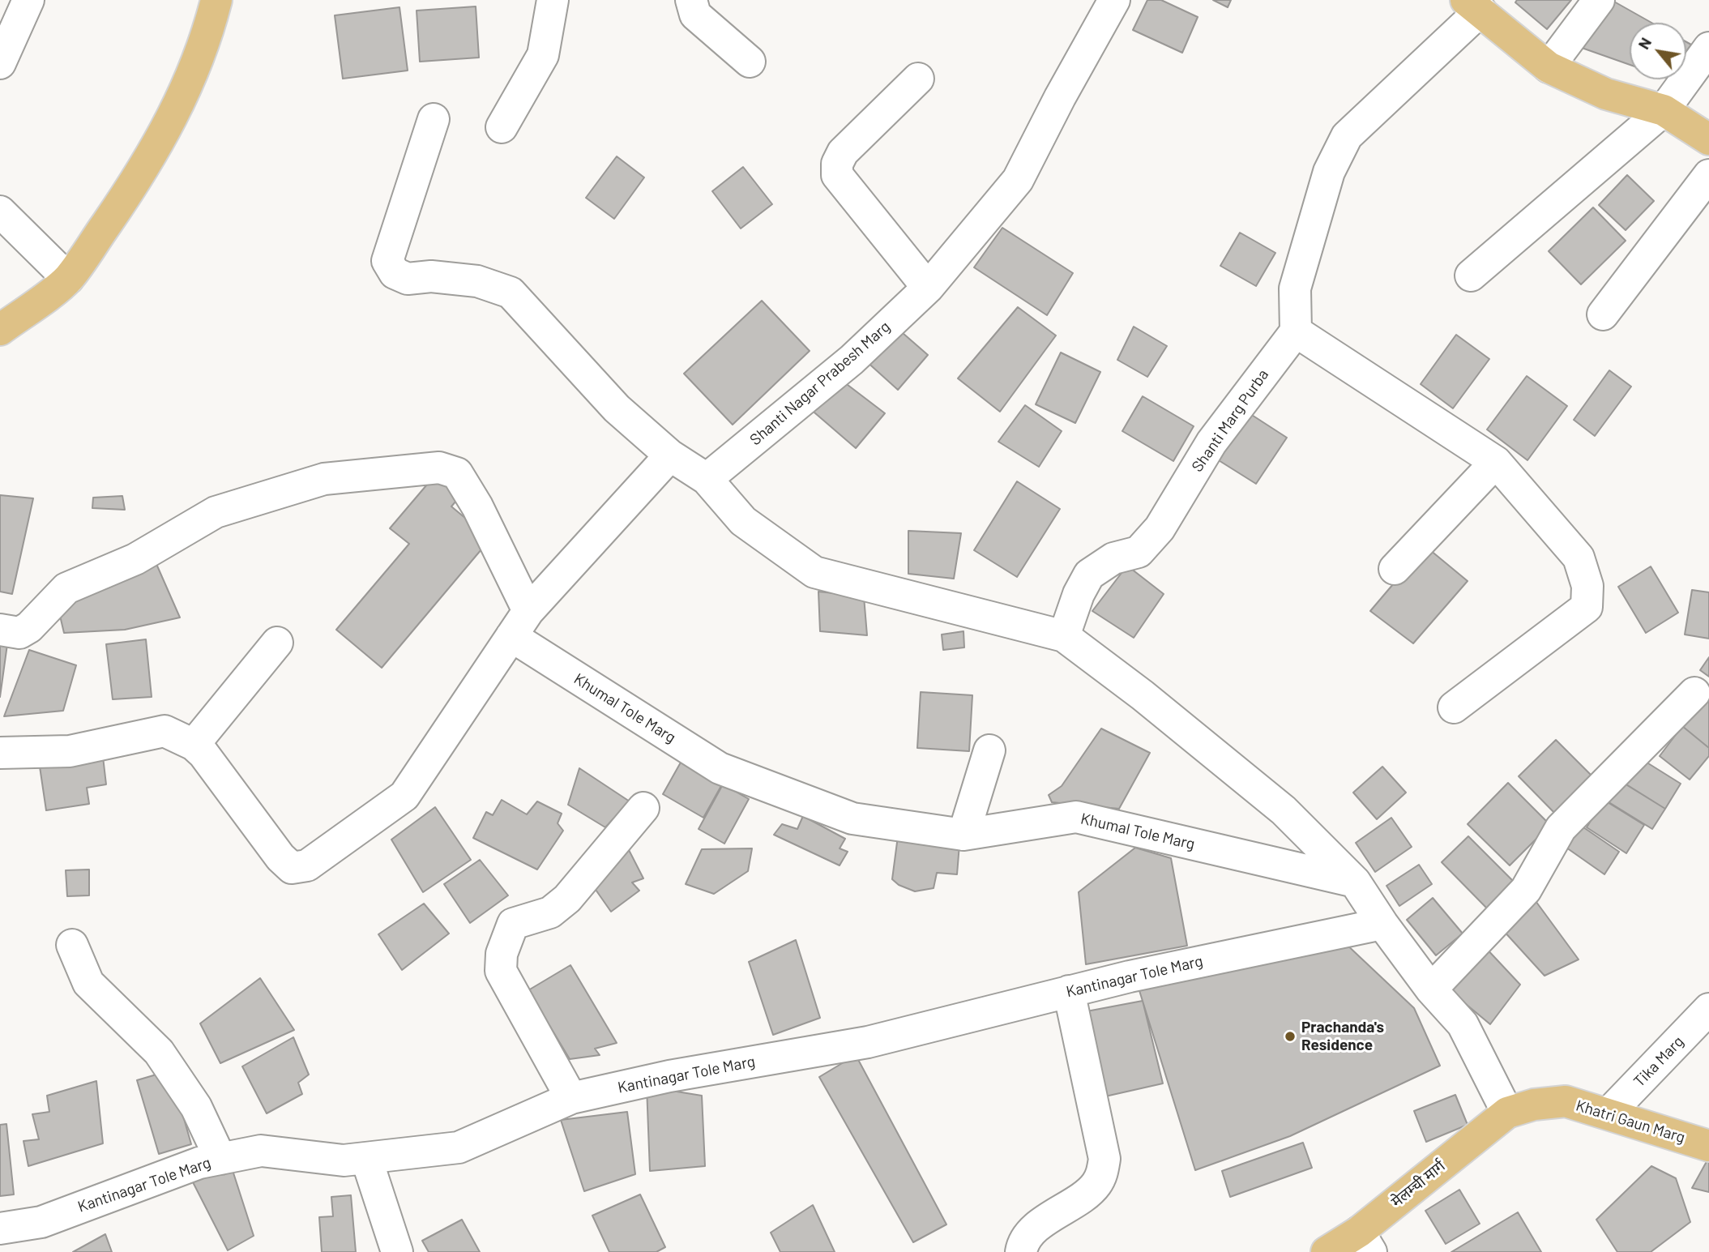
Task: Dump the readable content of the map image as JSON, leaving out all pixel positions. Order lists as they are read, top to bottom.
{
  "streets": {
    "main road": ["Khatri Gaun Marg", "मेलम्ची मार्ग"],
    "street": [
      "Shanti Nagar Prabesh Marg",
      "Shanti Marg Purba",
      "Khumal Tole Marg",
      "Kantinagar Tole Marg",
      "Tika Marg"
    ]
  },
  "crossings": [
    ["Tika Marg", "Khatri Gaun Marg"],
    ["Khatri Gaun Marg", "मेलम्ची मार्ग"]
  ],
  "places": ["Prachanda's Residence"],
  "north": "top left"
}
